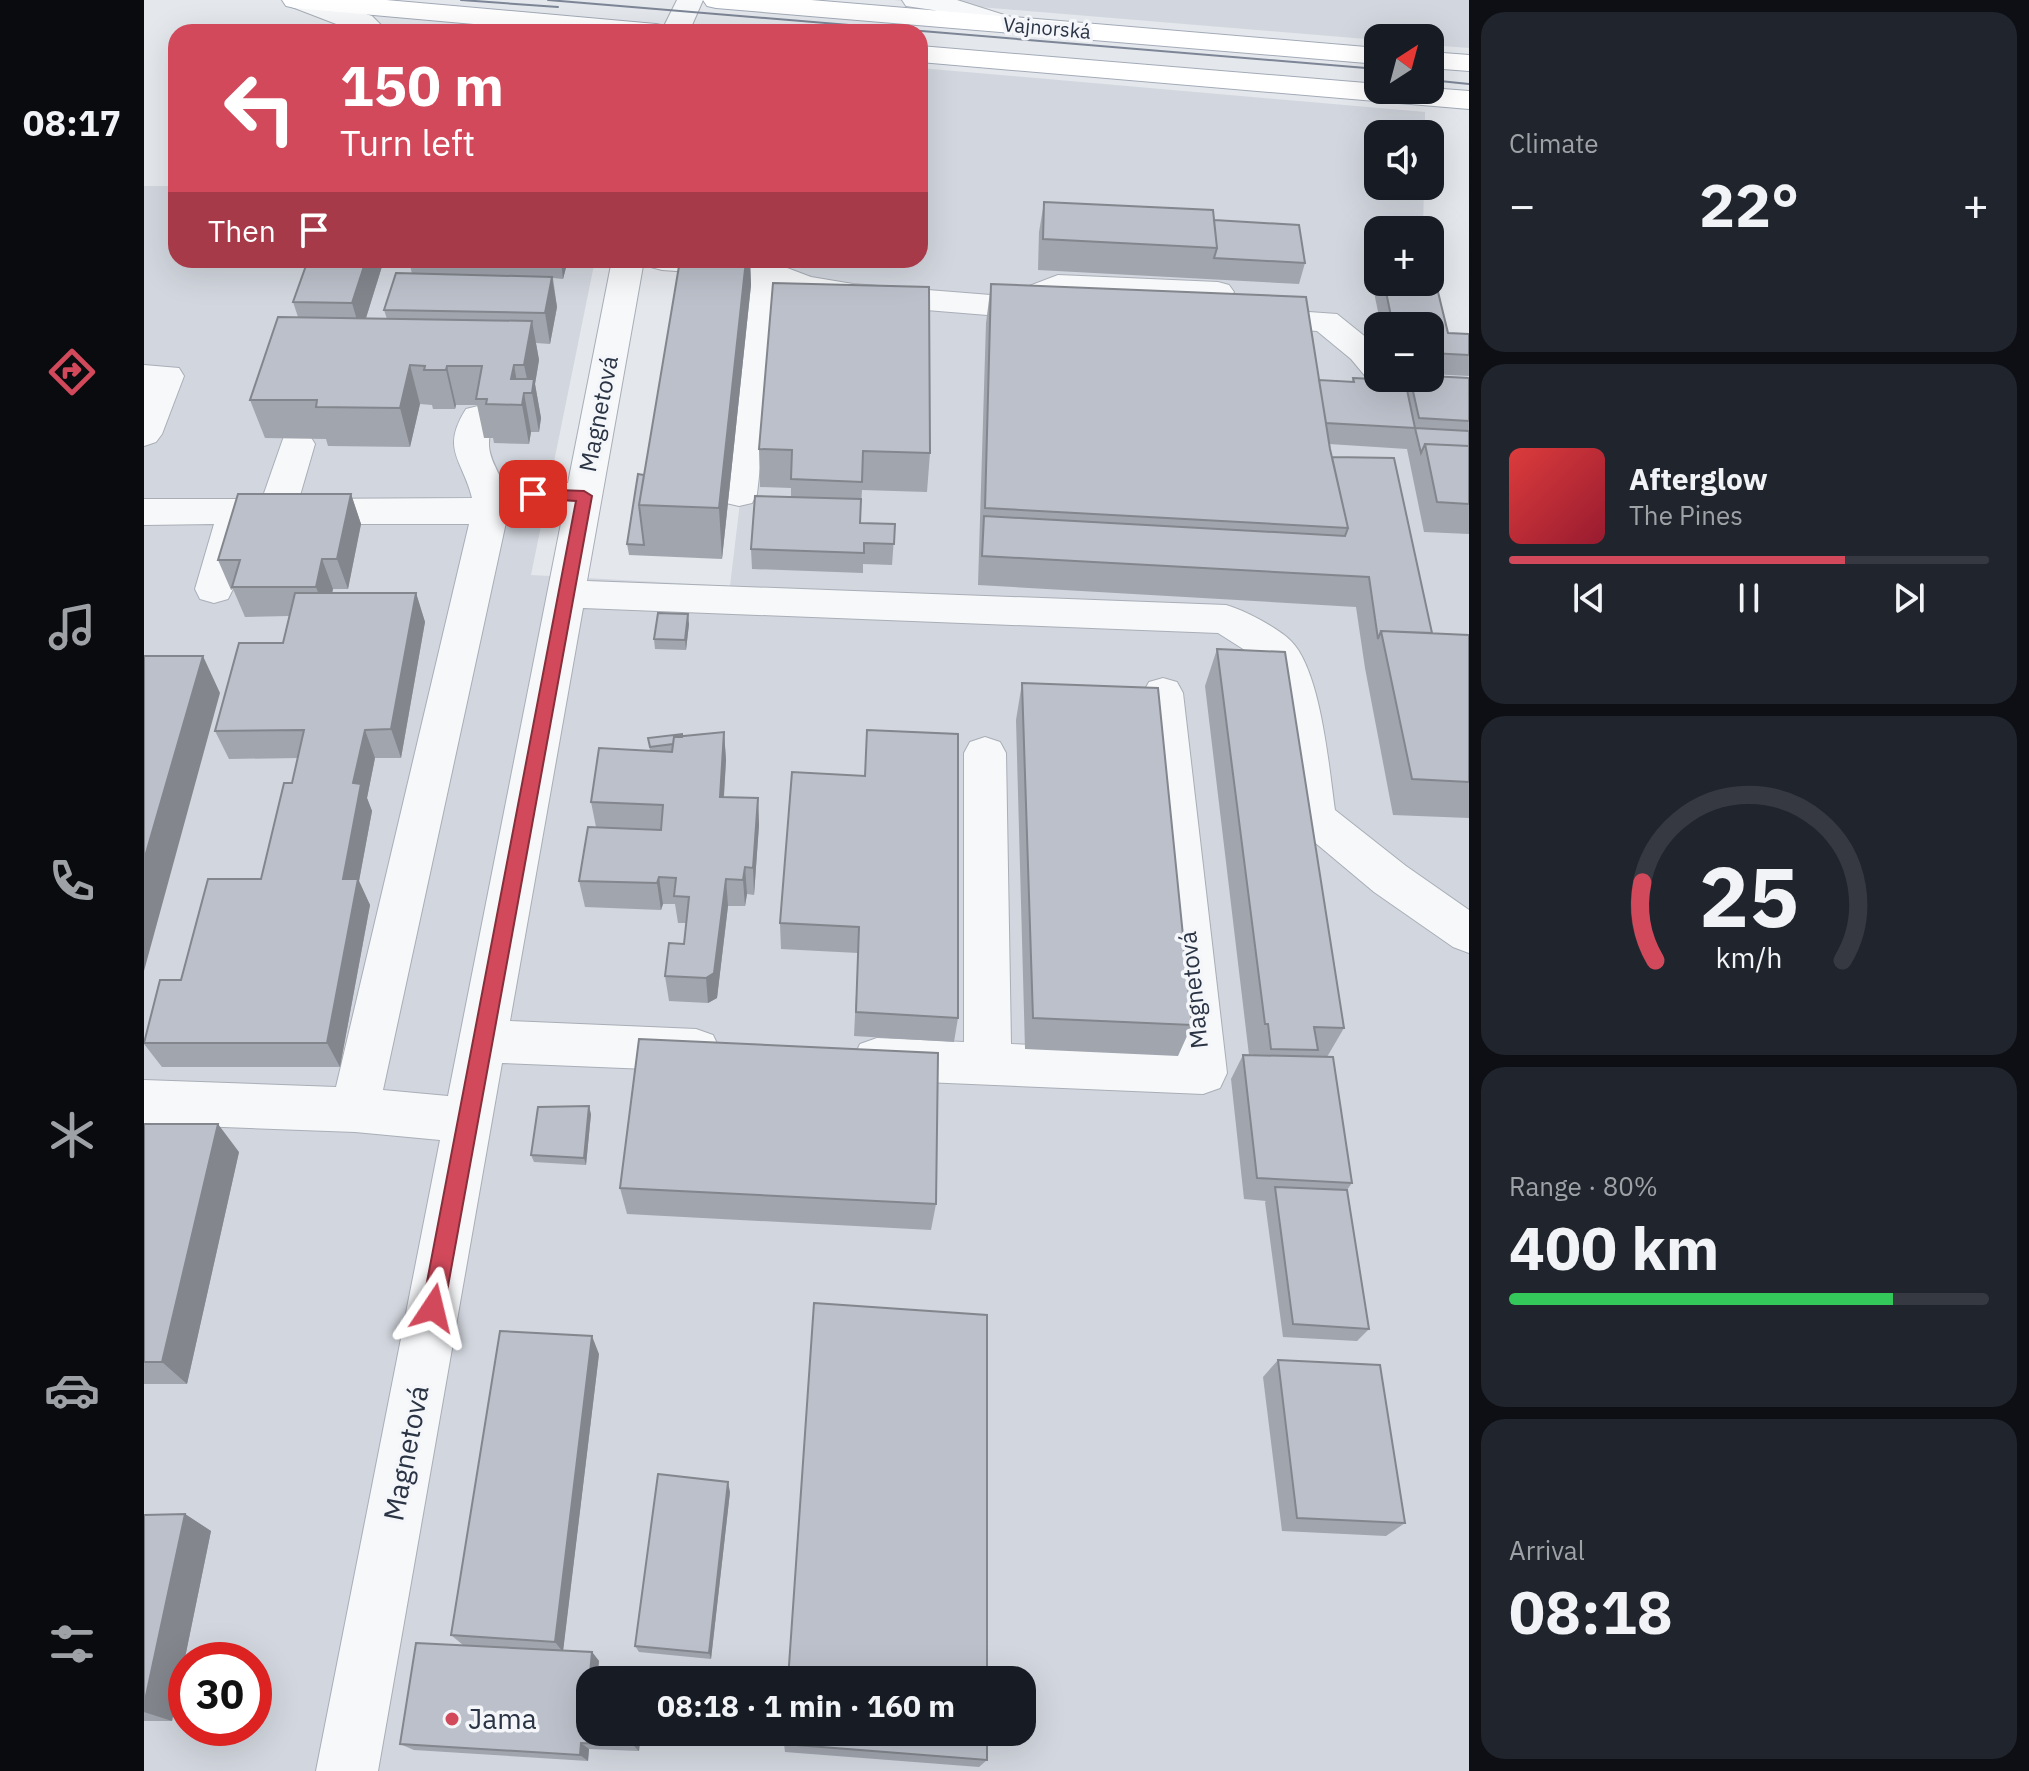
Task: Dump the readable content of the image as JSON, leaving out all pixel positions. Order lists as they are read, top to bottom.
{
  "streets": {
    "main road": ["Vajnorská"],
    "street": ["Magnetová"]
  },
  "places": ["Jama"],
  "north": "top right",
  "page": {
    "tabs": "08:17",
    "tile": [
      "Climate",
      ["Range · 80%", "400 km"],
      ["Arrival", "08:18"]
    ],
    "map_buttons": ["+", "−"],
    "turn": ["150 m", "Turn left"],
    "heat": ["−", "22°", "+"],
    "then": "Then",
    "song": ["Afterglow", "The Pines"],
    "limit": "30",
    "trip": "08:18 · 1 min · 160 m",
    "gauge": ["25", "km/h"]
  }
}
